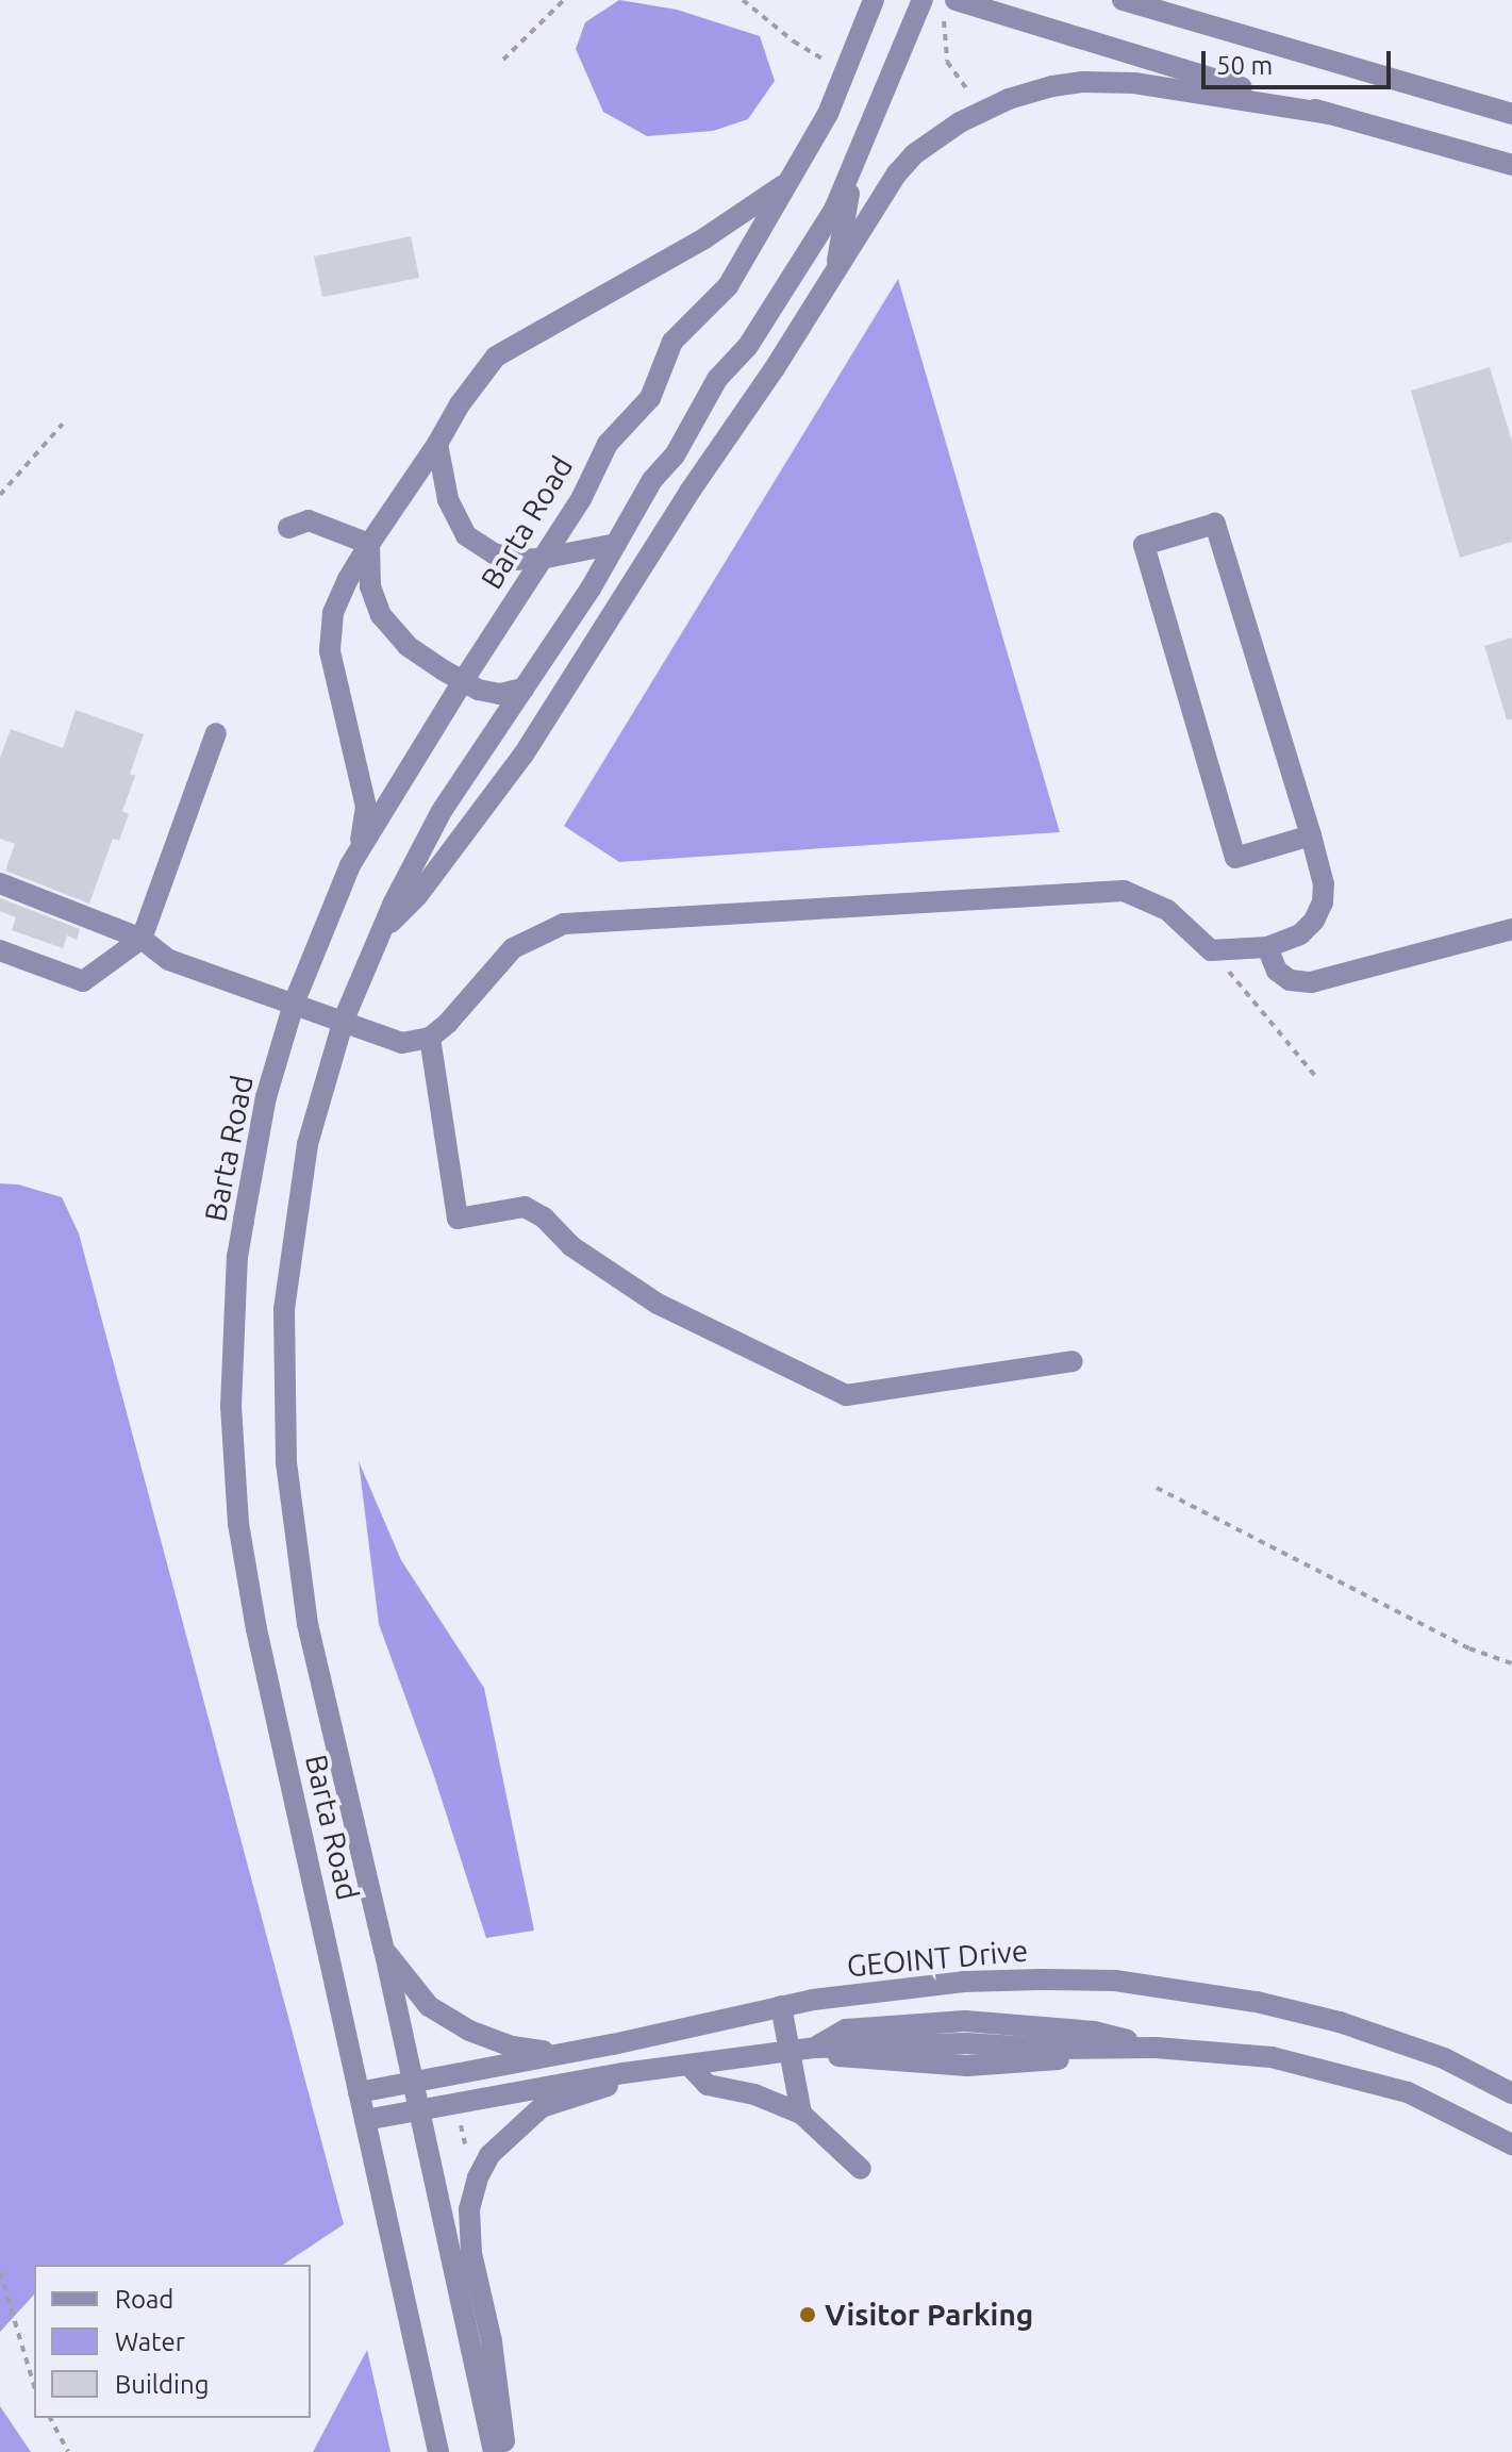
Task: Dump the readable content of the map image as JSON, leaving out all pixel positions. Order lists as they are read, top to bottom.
{
  "streets": {
    "street": ["Barta Road", "GEOINT Drive"]
  },
  "crossings": [
    ["Barta Road", "GEOINT Drive"]
  ],
  "places": ["Visitor Parking"],
  "legend": ["Road", "Water", "Building"],
  "scale_bar": "50 m"
}
